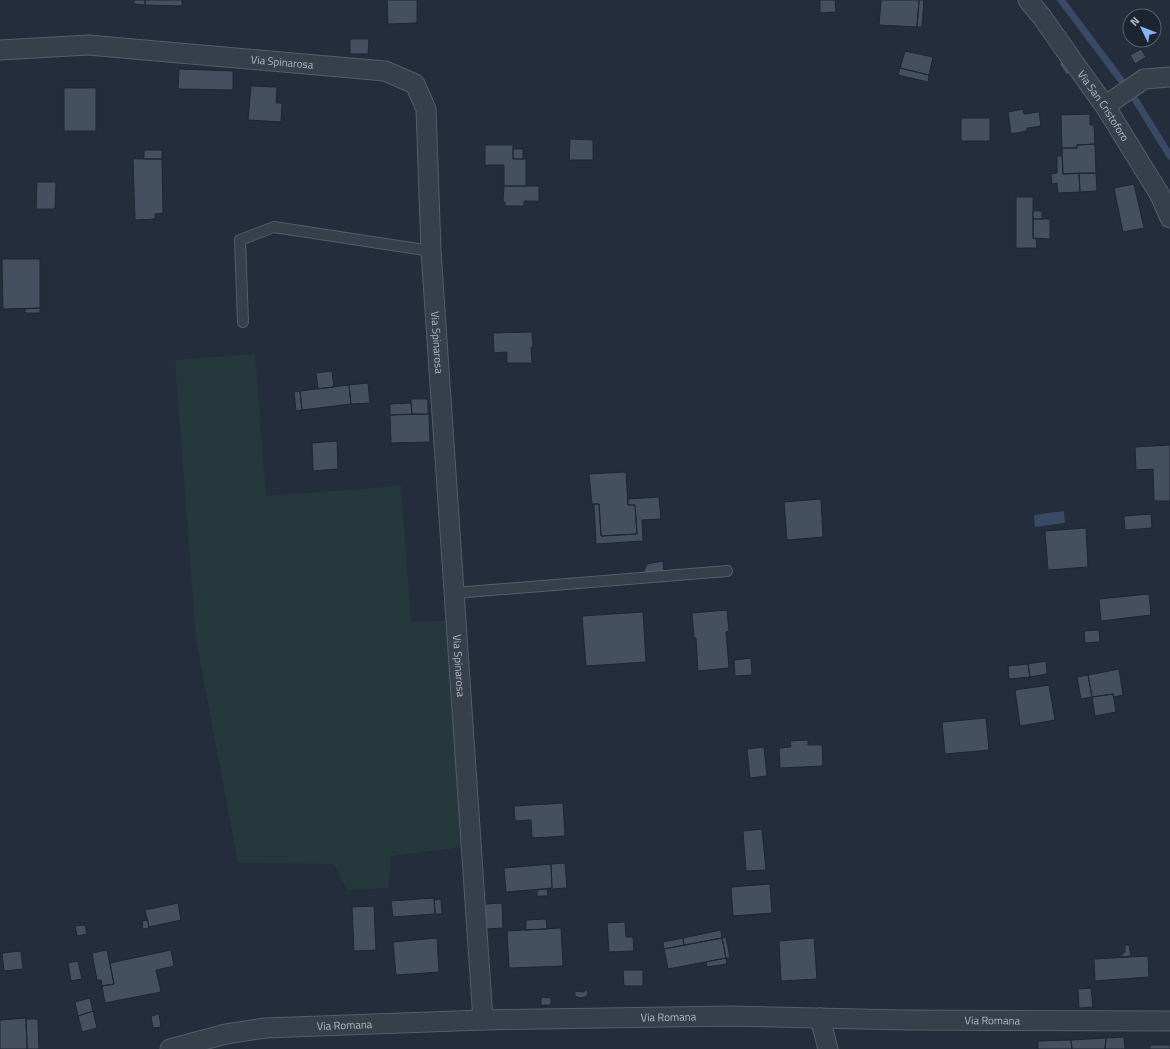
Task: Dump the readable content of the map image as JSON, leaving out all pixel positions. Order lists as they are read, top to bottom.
{
  "streets": {
    "street": ["Via Spinarosa", "Via San Cristoforo", "Via Romana"]
  },
  "crossings": [
    ["Via Spinarosa", "Via Romana"]
  ],
  "north": "top left"
}
